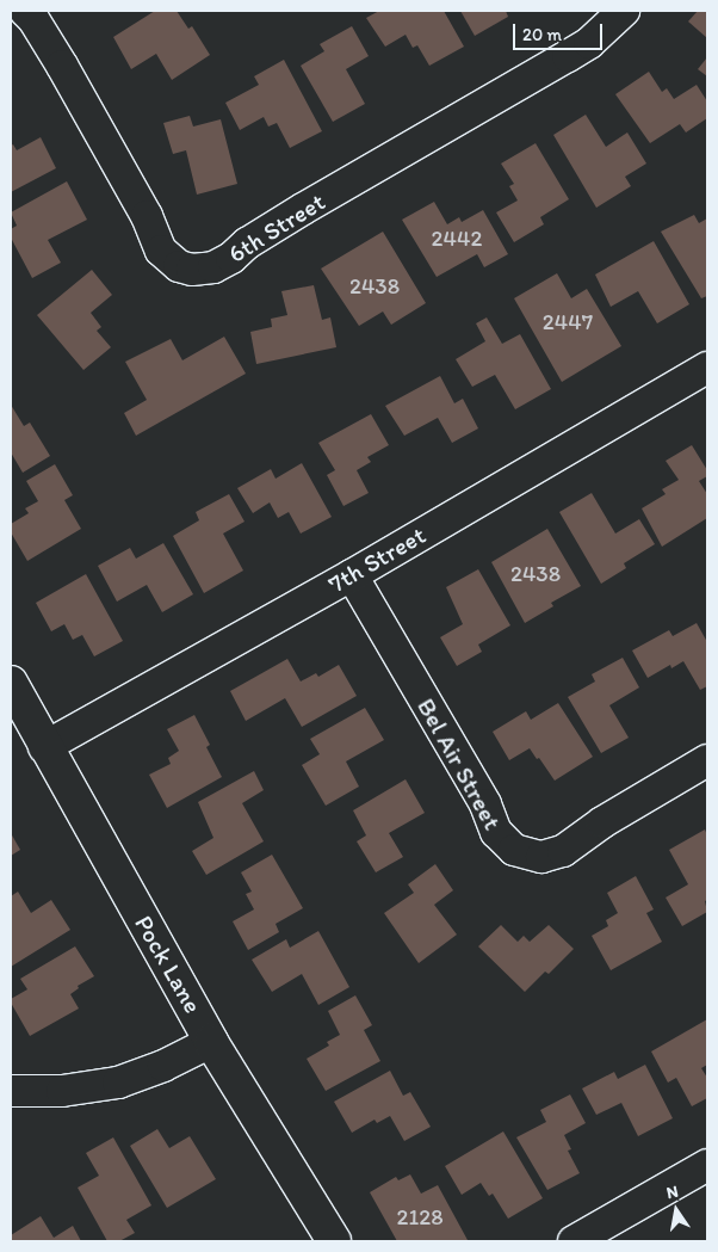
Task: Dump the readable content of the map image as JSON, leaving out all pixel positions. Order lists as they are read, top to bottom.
{
  "streets": {
    "street": [
      "6th Street",
      "7th Street",
      "Bel Air Street",
      "Pock Lane"
    ]
  },
  "crossings": [
    ["7th Street", "Bel Air Street"],
    ["7th Street", "Pock Lane"]
  ],
  "house_numbers": [
    "2442",
    "2438",
    "2447",
    "2438",
    "2128"
  ],
  "scale_bar": "20 m",
  "north": "top"
}
